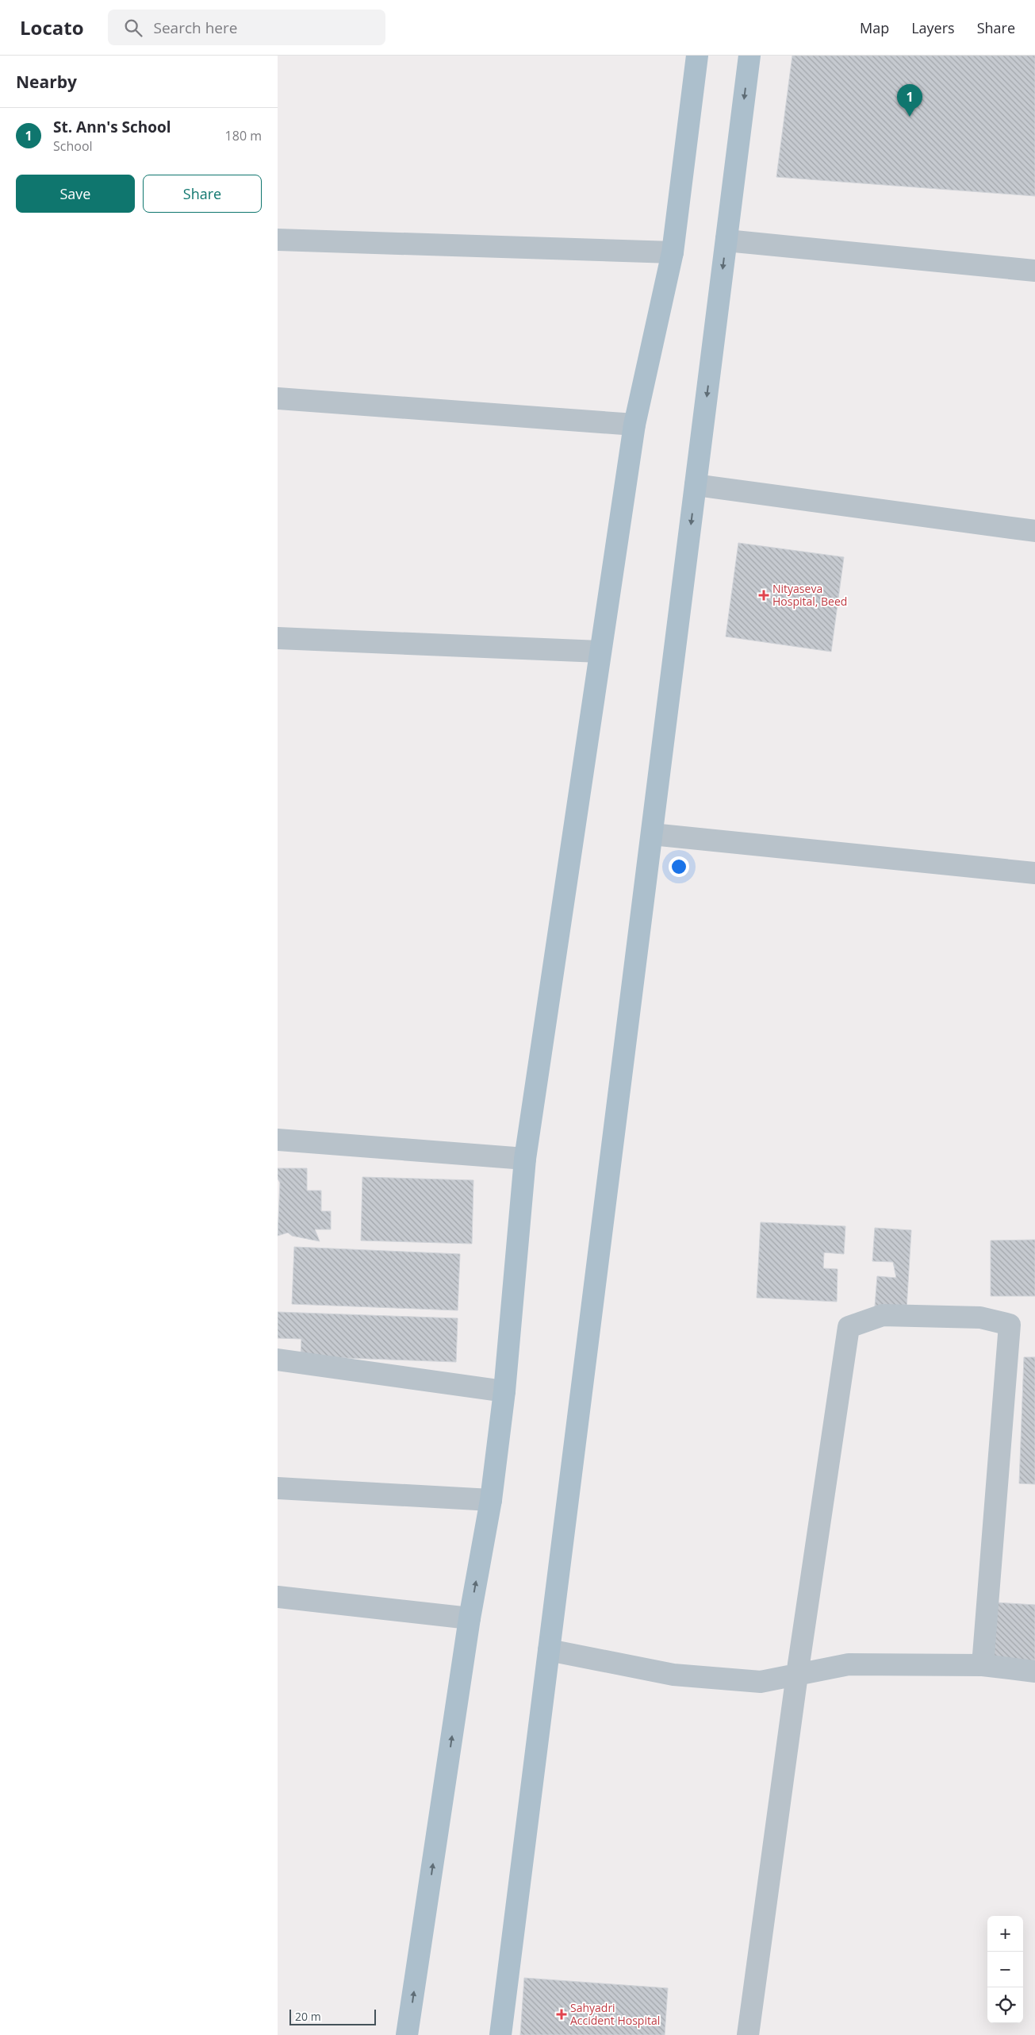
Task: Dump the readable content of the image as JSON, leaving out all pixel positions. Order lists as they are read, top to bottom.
{
  "places": {
    "health": ["Nityaseva Hospital, Beed", "Sahyadri Accident Hospital"]
  },
  "scale_bar": "20 m",
  "page": {
    "header": "Locato",
    "search": "Search here",
    "nav": ["Map", "Layers", "Share"],
    "heading": "Nearby",
    "pins": "1",
    "list": [
      {
        "mark": "1",
        "name": "St. Ann's School",
        "note": "School",
        "value": "180 m"
      }
    ],
    "buttons": ["Save", "Share"],
    "map_buttons": ["+", "−"],
    "scale": "20 m"
  }
}
